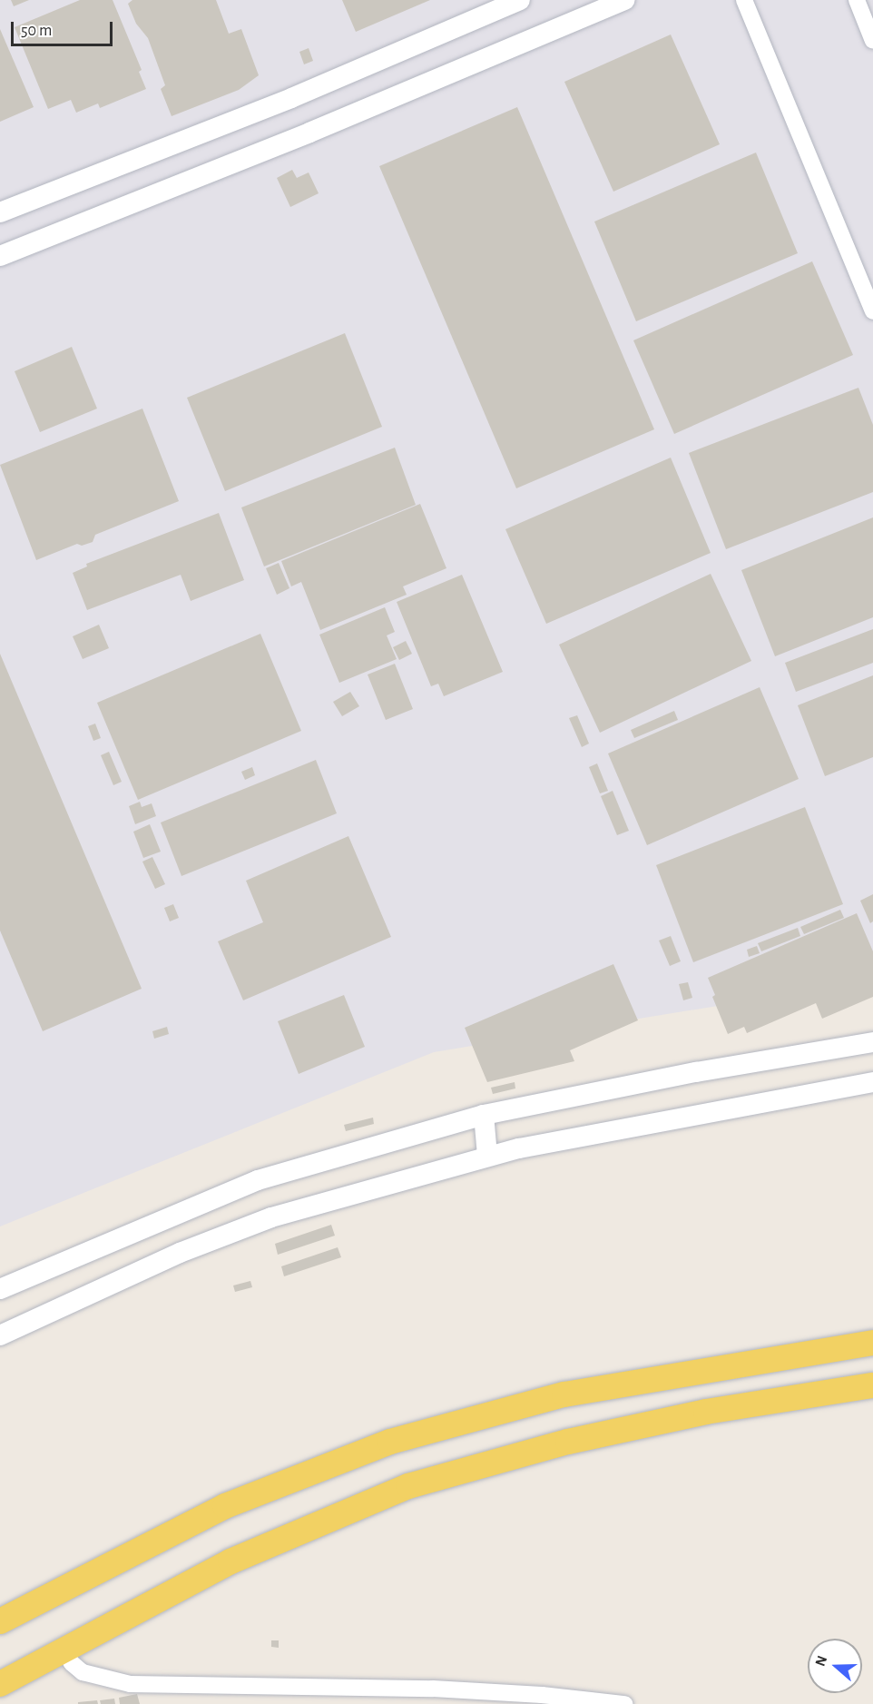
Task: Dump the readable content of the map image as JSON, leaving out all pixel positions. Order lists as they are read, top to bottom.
{
  "scale_bar": "50 m",
  "north": "left"
}
